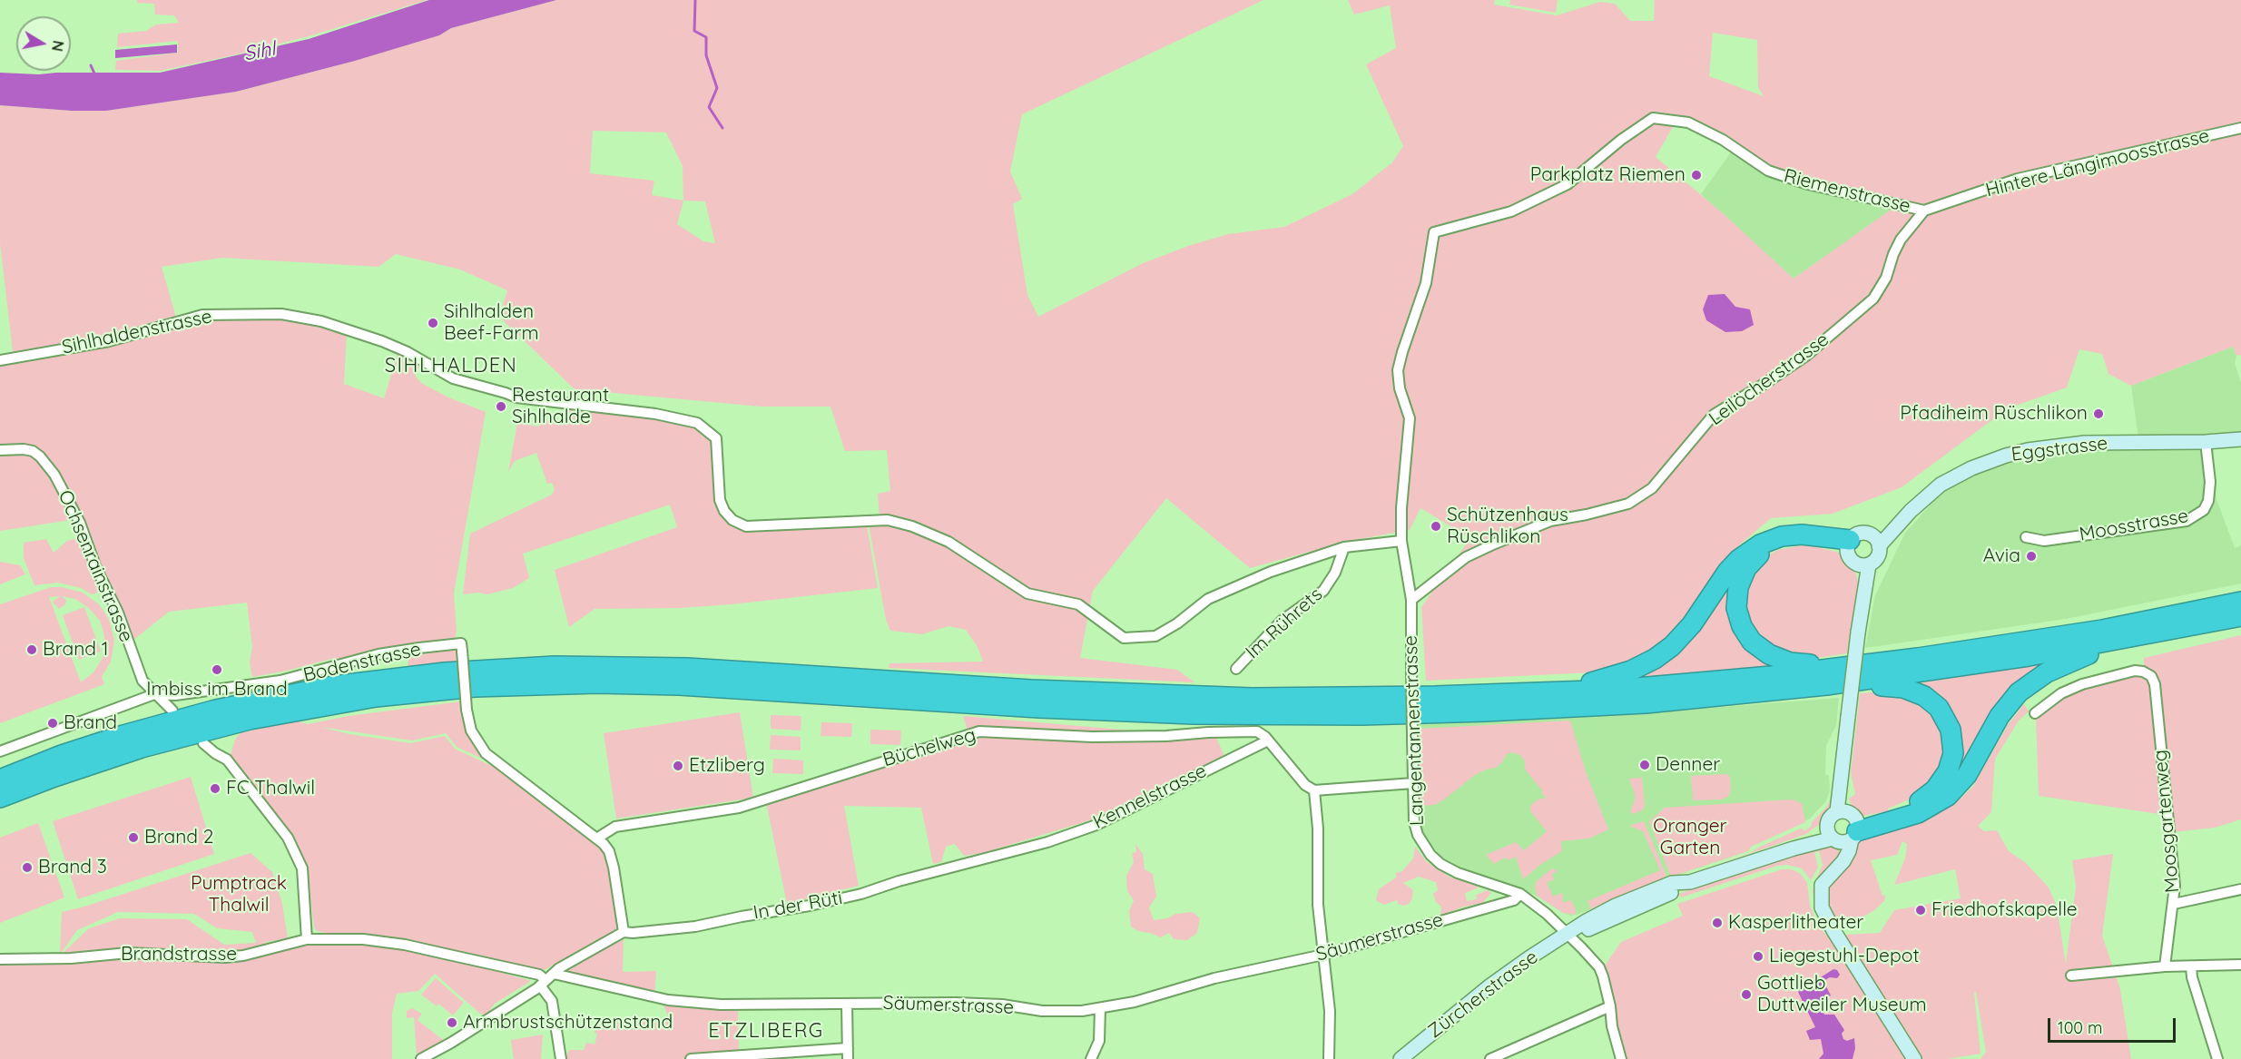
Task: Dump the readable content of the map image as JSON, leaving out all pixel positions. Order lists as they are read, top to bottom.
{
  "streets": {
    "main road": ["Eggstrasse", "Zürcherstrasse"],
    "street": [
      "Hintere Längimoosstrasse",
      "Riemenstrasse",
      "Sihlhaldenstrasse",
      "Leilöcherstrasse",
      "Moosstrasse",
      "Ochsenrainstrasse",
      "Im Rührets",
      "Bodenstrasse",
      "Langentannenstrasse",
      "Büchelweg",
      "Kennelstrasse",
      "Moosgartenweg",
      "In der Rüti",
      "Säumerstrasse",
      "Brandstrasse"
    ]
  },
  "crossings": [
    ["Hintere Längimoosstrasse", "Riemenstrasse"],
    ["Hintere Längimoosstrasse", "Leilöcherstrasse"],
    ["Riemenstrasse", "Leilöcherstrasse"],
    ["Riemenstrasse", "Langentannenstrasse"],
    ["Sihlhaldenstrasse", "Im Rührets"],
    ["Sihlhaldenstrasse", "Langentannenstrasse"],
    ["Leilöcherstrasse", "Langentannenstrasse"],
    ["Eggstrasse", "Moosstrasse"],
    ["Ochsenrainstrasse", "Bodenstrasse"],
    ["Bodenstrasse", "Büchelweg"],
    ["Bodenstrasse", "In der Rüti"],
    ["Langentannenstrasse", "Säumerstrasse"],
    ["Langentannenstrasse", "Zürcherstrasse"],
    ["Büchelweg", "Kennelstrasse"],
    ["Kennelstrasse", "In der Rüti"],
    ["Säumerstrasse", "Brandstrasse"]
  ],
  "districts": ["SIHLHALDEN", "ETZLIBERG"],
  "water": ["Sihl"],
  "parks": ["Oranger Garten", "Pumptrack Thalwil"],
  "places": [
    "Parkplatz Riemen",
    "Sihlhalden Beef-Farm",
    "Restaurant Sihlhalde",
    "Pfadiheim Rüschlikon",
    "Schützenhaus Rüschlikon",
    "Avia",
    "Brand 1",
    "Imbiss im Brand",
    "Brand",
    "Denner",
    "Etzliberg",
    "FC Thalwil",
    "Brand 2",
    "Brand 3",
    "Friedhofskapelle",
    "Kasperlitheater",
    "Liegestuhl-Depot",
    "Gottlieb Duttweiler Museum",
    "Armbrustschützenstand"
  ],
  "scale_bar": "100 m",
  "north": "right"
}
